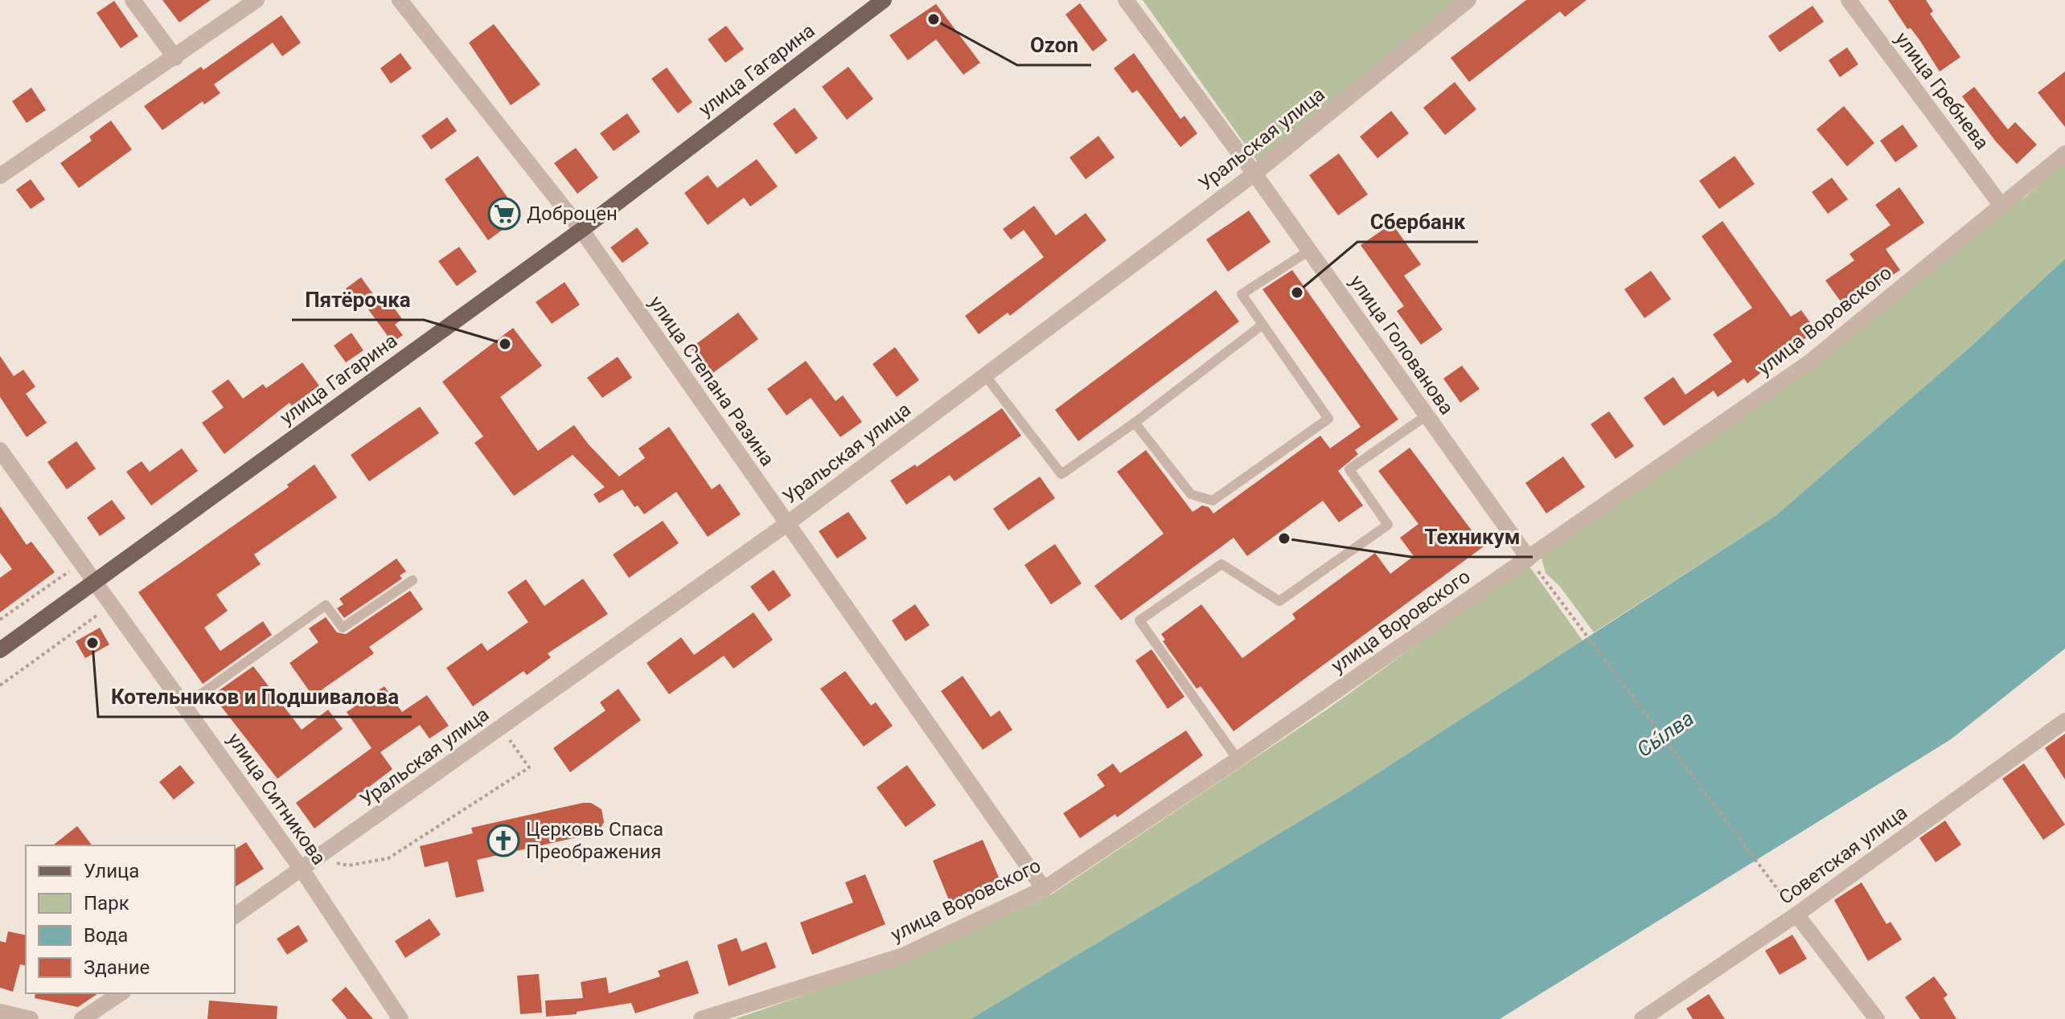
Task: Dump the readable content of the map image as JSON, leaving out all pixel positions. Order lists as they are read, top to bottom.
{
  "streets": {
    "main road": ["улица Гагарина"],
    "street": [
      "улица Гребнева",
      "Уральская улица",
      "улица Воровского",
      "улица Голованова",
      "улица Степана Разина",
      "улица Ситникова",
      "Советская улица"
    ]
  },
  "crossings": [
    ["улица Гагарина", "улица Степана Разина"],
    ["улица Гагарина", "улица Ситникова"],
    ["улица Гребнева", "улица Воровского"],
    ["Уральская улица", "улица Голованова"],
    ["Уральская улица", "улица Степана Разина"],
    ["Уральская улица", "улица Ситникова"],
    ["улица Воровского", "улица Голованова"],
    ["улица Воровского", "улица Степана Разина"]
  ],
  "water": ["Сы́лва"],
  "places": {
    "other": [
      "Ozon",
      "Сбербанк",
      "Пятёрочка",
      "Техникум",
      "Котельников и Подшивалова"
    ],
    "supermarket": ["Доброцен"],
    "church": ["Церковь Спаса Преображения"]
  },
  "legend": [
    "Улица",
    "Парк",
    "Вода",
    "Здание"
  ]
}
